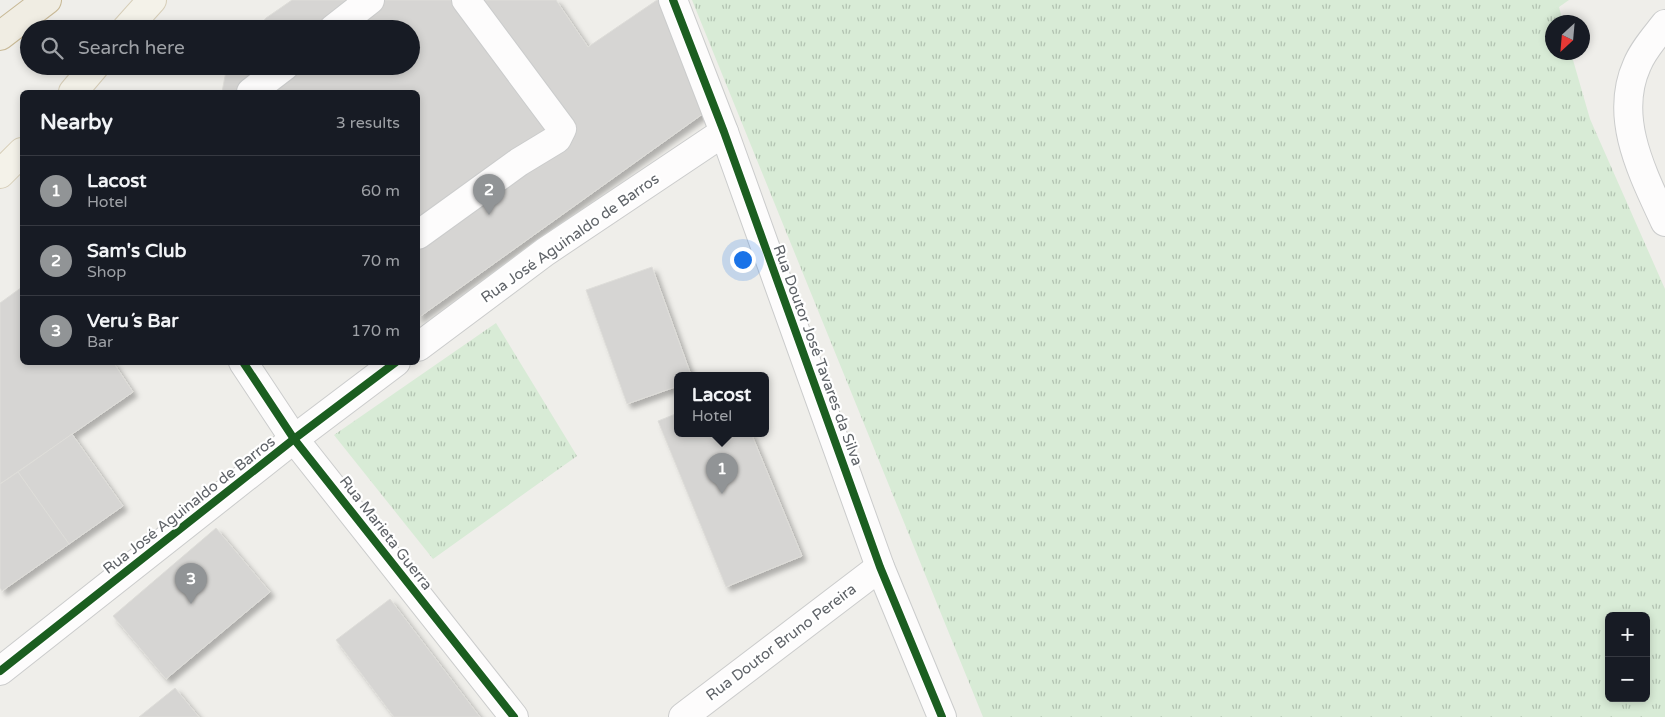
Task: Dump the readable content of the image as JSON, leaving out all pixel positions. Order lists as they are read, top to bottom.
{
  "streets": {
    "street": [
      "Rua José Aguinaldo de Barros",
      "Rua Doutor José Tavares da Silva",
      "Rua Marieta Guerra",
      "Rua Doutor Bruno Pereira"
    ]
  },
  "crossings": [
    ["Rua José Aguinaldo de Barros", "Rua Doutor José Tavares da Silva"],
    ["Rua José Aguinaldo de Barros", "Rua Marieta Guerra"],
    ["Rua Doutor José Tavares da Silva", "Rua Doutor Bruno Pereira"]
  ],
  "north": "bottom left",
  "page": {
    "search": "Search here",
    "heading": ["Nearby", "3 results"],
    "list": [
      {
        "mark": "1",
        "name": "Lacost",
        "note": "Hotel",
        "value": "60 m"
      },
      {
        "mark": "2",
        "name": "Sam's Club",
        "note": "Shop",
        "value": "70 m"
      },
      {
        "mark": "3",
        "name": "Veru´s Bar",
        "note": "Bar",
        "value": "170 m"
      }
    ],
    "pins": ["2", "1", "3"],
    "popup": ["Lacost", "Hotel"],
    "map_buttons": ["+", "−"]
  }
}
